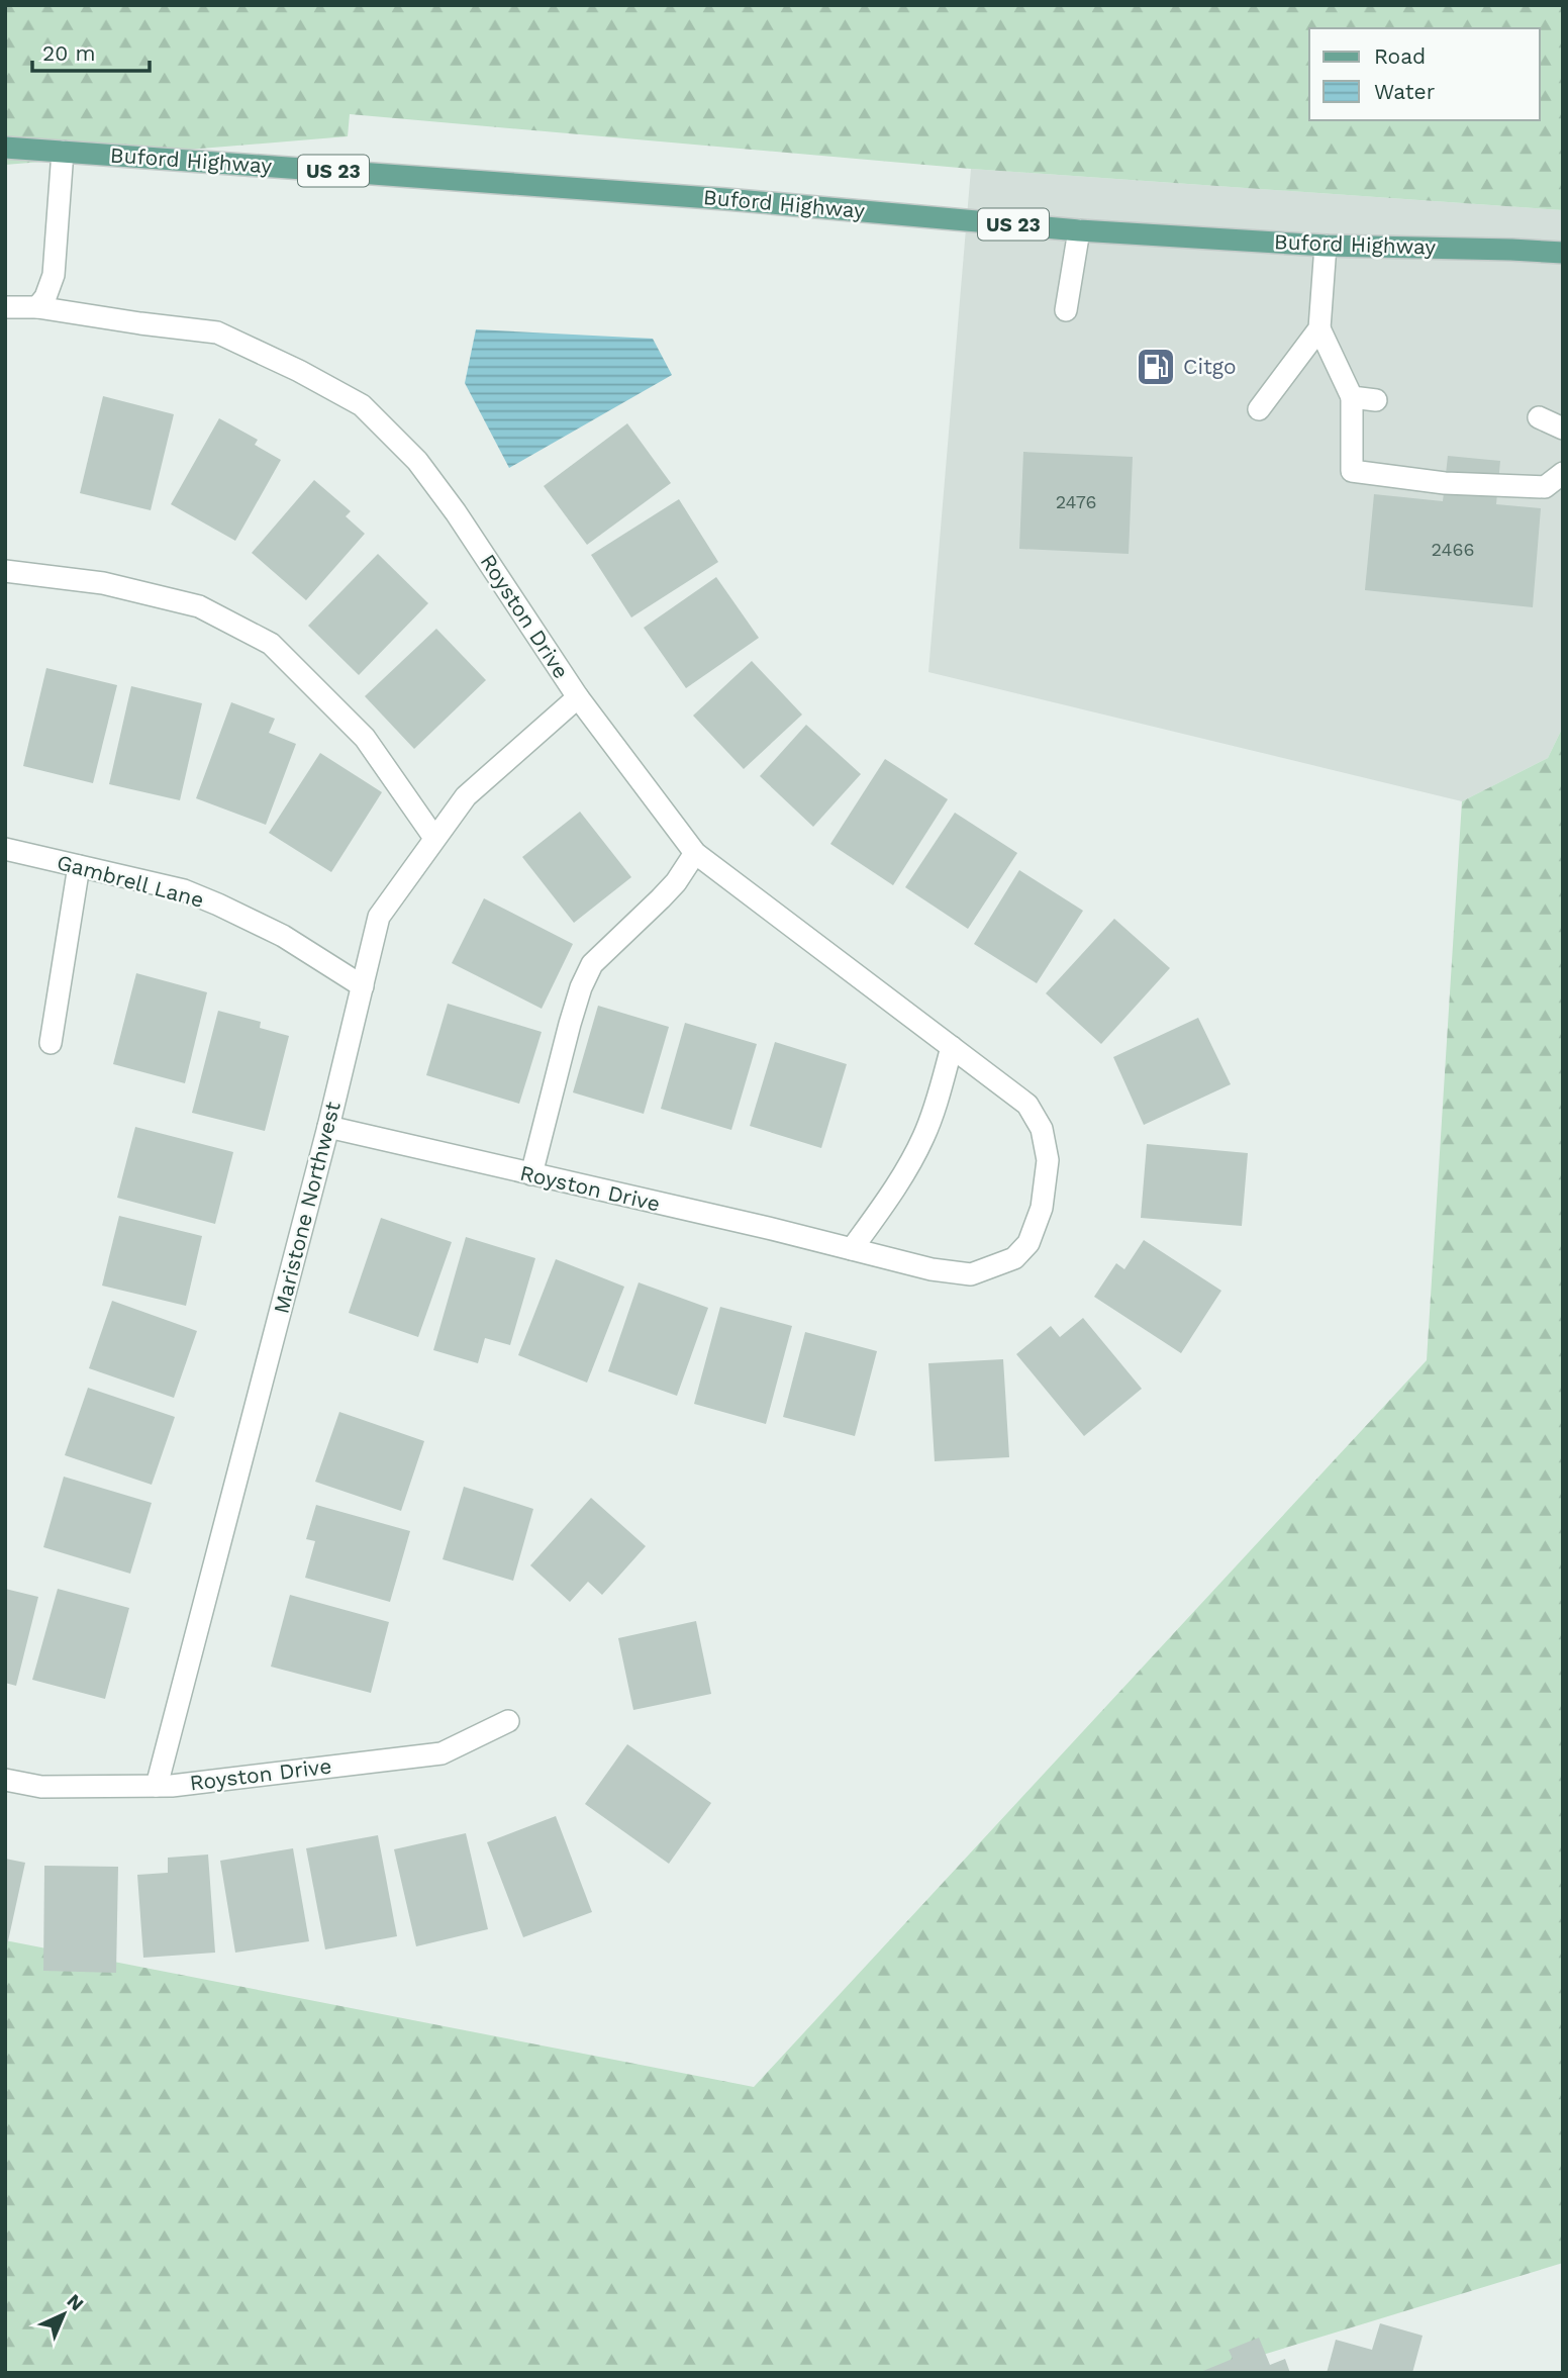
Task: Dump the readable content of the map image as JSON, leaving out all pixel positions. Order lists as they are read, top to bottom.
{
  "streets": {
    "main road": ["Buford Highway", "US 23"],
    "street": ["Royston Drive", "Gambrell Lane", "Maristone Northwest"]
  },
  "crossings": [
    ["Royston Drive", "Maristone Northwest"],
    ["Gambrell Lane", "Maristone Northwest"]
  ],
  "places": {
    "fuel station": ["Citgo"]
  },
  "house_numbers": ["2476", "2466"],
  "legend": ["Road", "Water"],
  "scale_bar": "20 m",
  "north": "top right"
}
